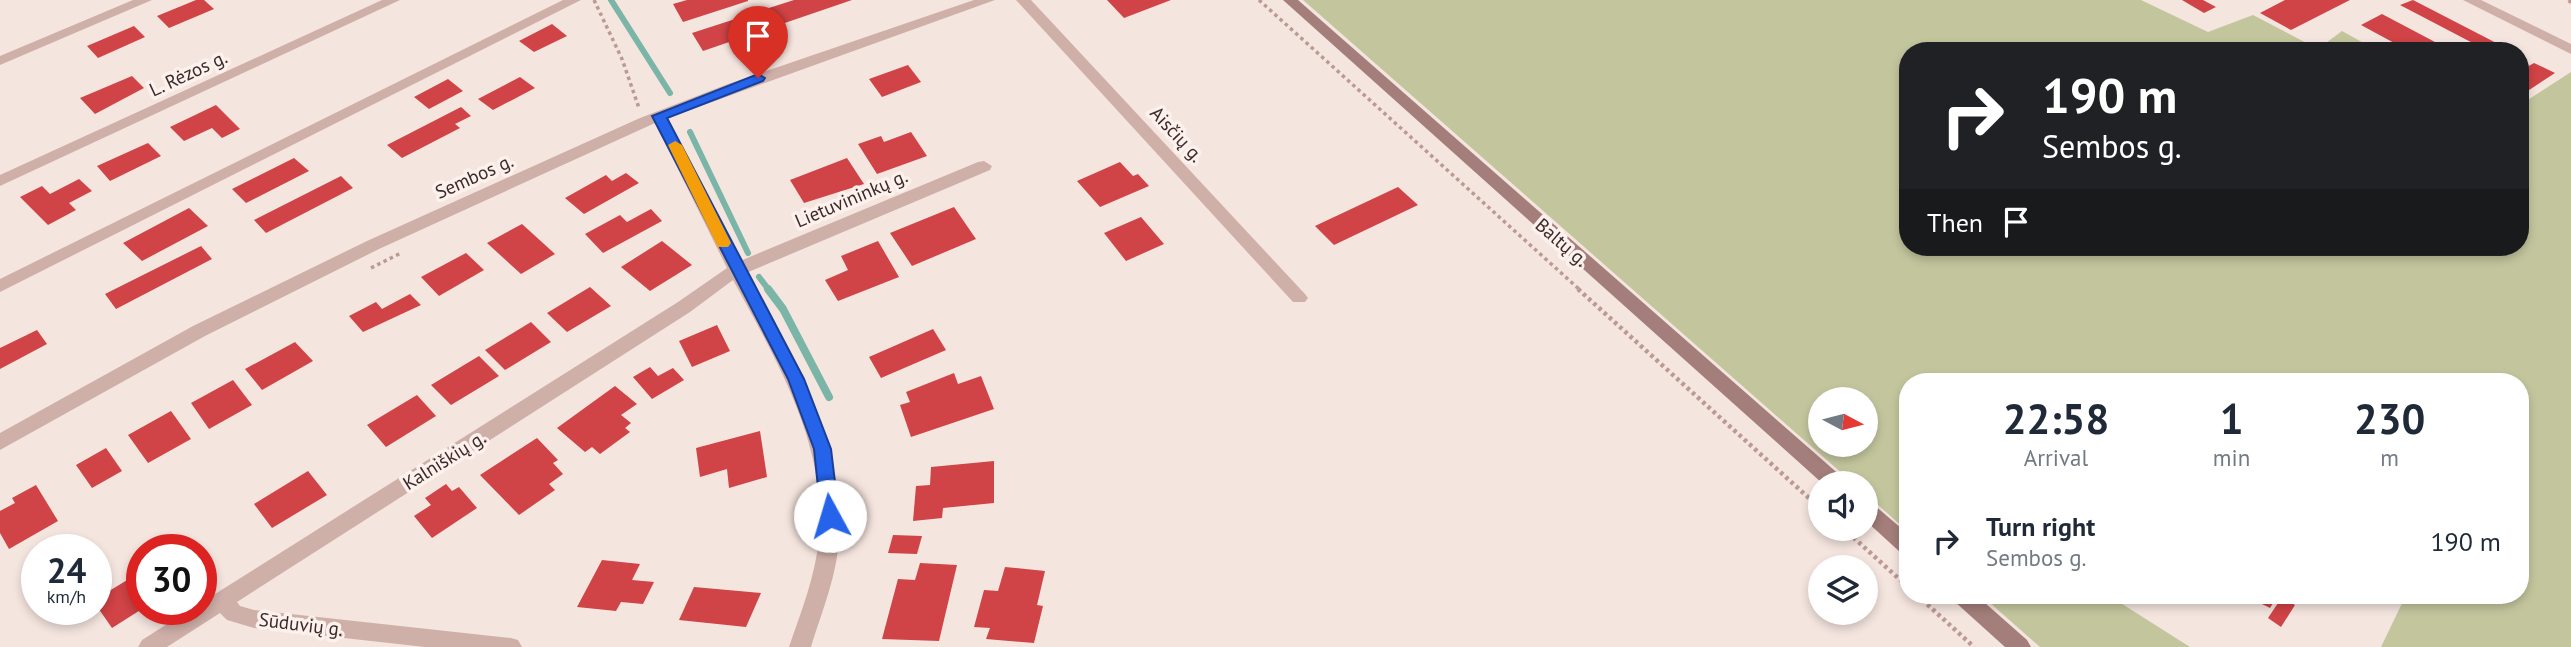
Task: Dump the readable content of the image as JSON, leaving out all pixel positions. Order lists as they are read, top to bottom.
{
  "streets": {
    "main road": ["Baltų g."],
    "street": [
      "L. Rėzos g.",
      "Aisčių g.",
      "Sembos g.",
      "Lietuvininkų g.",
      "Kalniškių g.",
      "Sūduvių g."
    ]
  },
  "crossings": [
    ["Lietuvininkų g.", "Kalniškių g."],
    ["Kalniškių g.", "Sūduvių g."]
  ],
  "north": "right",
  "page": {
    "turn": ["190 m", "Sembos g."],
    "then": "Then",
    "eta": [
      "22:58",
      "Arrival",
      "1",
      "min",
      "230",
      "m"
    ],
    "list": [
      {
        "name": "Turn right",
        "note": "Sembos g.",
        "value": "190 m"
      }
    ],
    "speed": "24 km/h",
    "limit": "30"
  }
}
